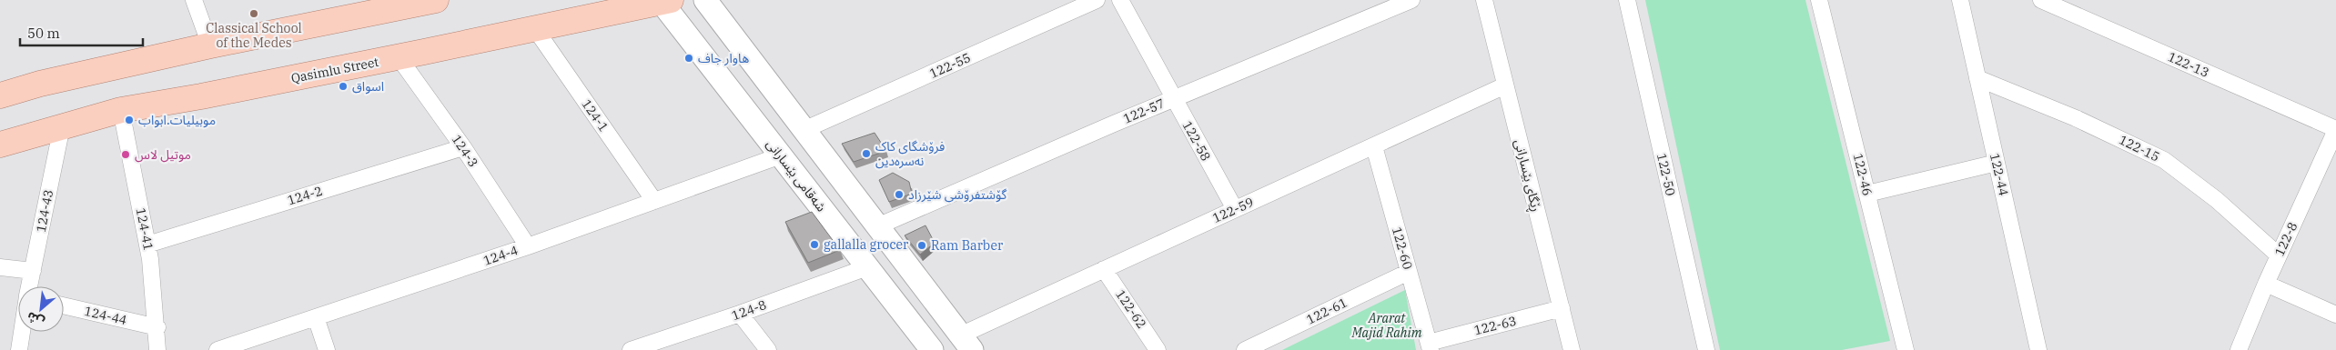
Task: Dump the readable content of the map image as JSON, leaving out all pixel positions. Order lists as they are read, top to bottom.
{
  "streets": {
    "main road": ["Qasimlu Street", "شەقامی بێسارانی"],
    "street": [
      "122-13",
      "122-55",
      "122-57",
      "124-1",
      "122-58",
      "122-15",
      "124-3",
      "122-50",
      "122-46",
      "122-44",
      "ڕێگای بێسارانی",
      "124-2",
      "122-59",
      "124-43",
      "124-41",
      "122-8",
      "122-60",
      "124-4",
      "122-62",
      "124-8",
      "122-61",
      "124-44",
      "122-63"
    ]
  },
  "crossings": [
    ["122-13", "122-8"],
    ["Qasimlu Street", "124-1"],
    ["Qasimlu Street", "124-3"],
    ["Qasimlu Street", "شەقامی بێسارانی"],
    ["Qasimlu Street", "124-43"],
    ["Qasimlu Street", "124-41"],
    ["122-57", "122-58"],
    ["124-1", "124-4"],
    ["122-58", "122-59"],
    ["122-15", "122-44"],
    ["122-15", "122-8"],
    ["124-3", "124-2"],
    ["124-3", "124-4"],
    ["شەقامی بێسارانی", "124-4"],
    ["شەقامی بێسارانی", "124-8"],
    ["ڕێگای بێسارانی", "122-59"],
    ["ڕێگای بێسارانی", "122-63"],
    ["124-2", "124-41"],
    ["122-59", "122-60"],
    ["122-59", "122-62"],
    ["124-41", "124-44"],
    ["122-60", "122-61"],
    ["122-60", "122-63"]
  ],
  "parks": ["Ararat Majid Rahim"],
  "places": [
    "Classical School of the Medes",
    "هاوار جاف",
    "اسواق",
    "موبيليات.ابواب",
    "فرۆشگای کاک نەسرەدین",
    "موتيل لاس",
    "گۆشتفرۆشی شێرزاد",
    "gallalla grocer",
    "Ram Barber"
  ],
  "scale_bar": "50 m",
  "north": "bottom left"
}
